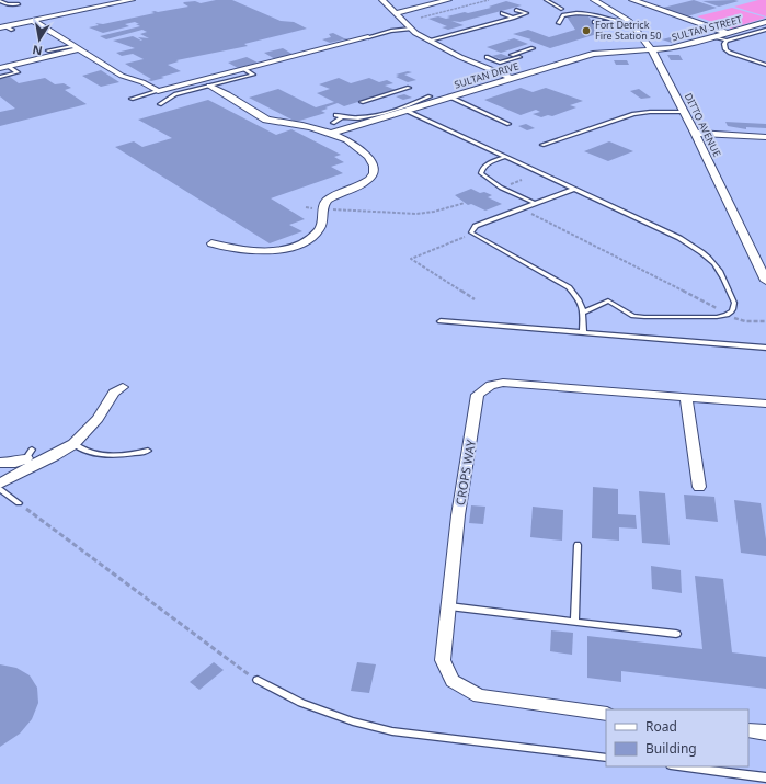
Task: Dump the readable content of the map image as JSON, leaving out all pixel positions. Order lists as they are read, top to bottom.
{
  "streets": {
    "street": [
      "SULTAN STREET",
      "SULTAN DRIVE",
      "DITTO AVENUE",
      "CROPS WAY"
    ]
  },
  "crossings": [
    ["SULTAN STREET", "SULTAN DRIVE"],
    ["SULTAN STREET", "DITTO AVENUE"],
    ["SULTAN DRIVE", "DITTO AVENUE"]
  ],
  "places": ["Fort Detrick Fire Station 50"],
  "legend": ["Road", "Building"],
  "north": "bottom"
}
